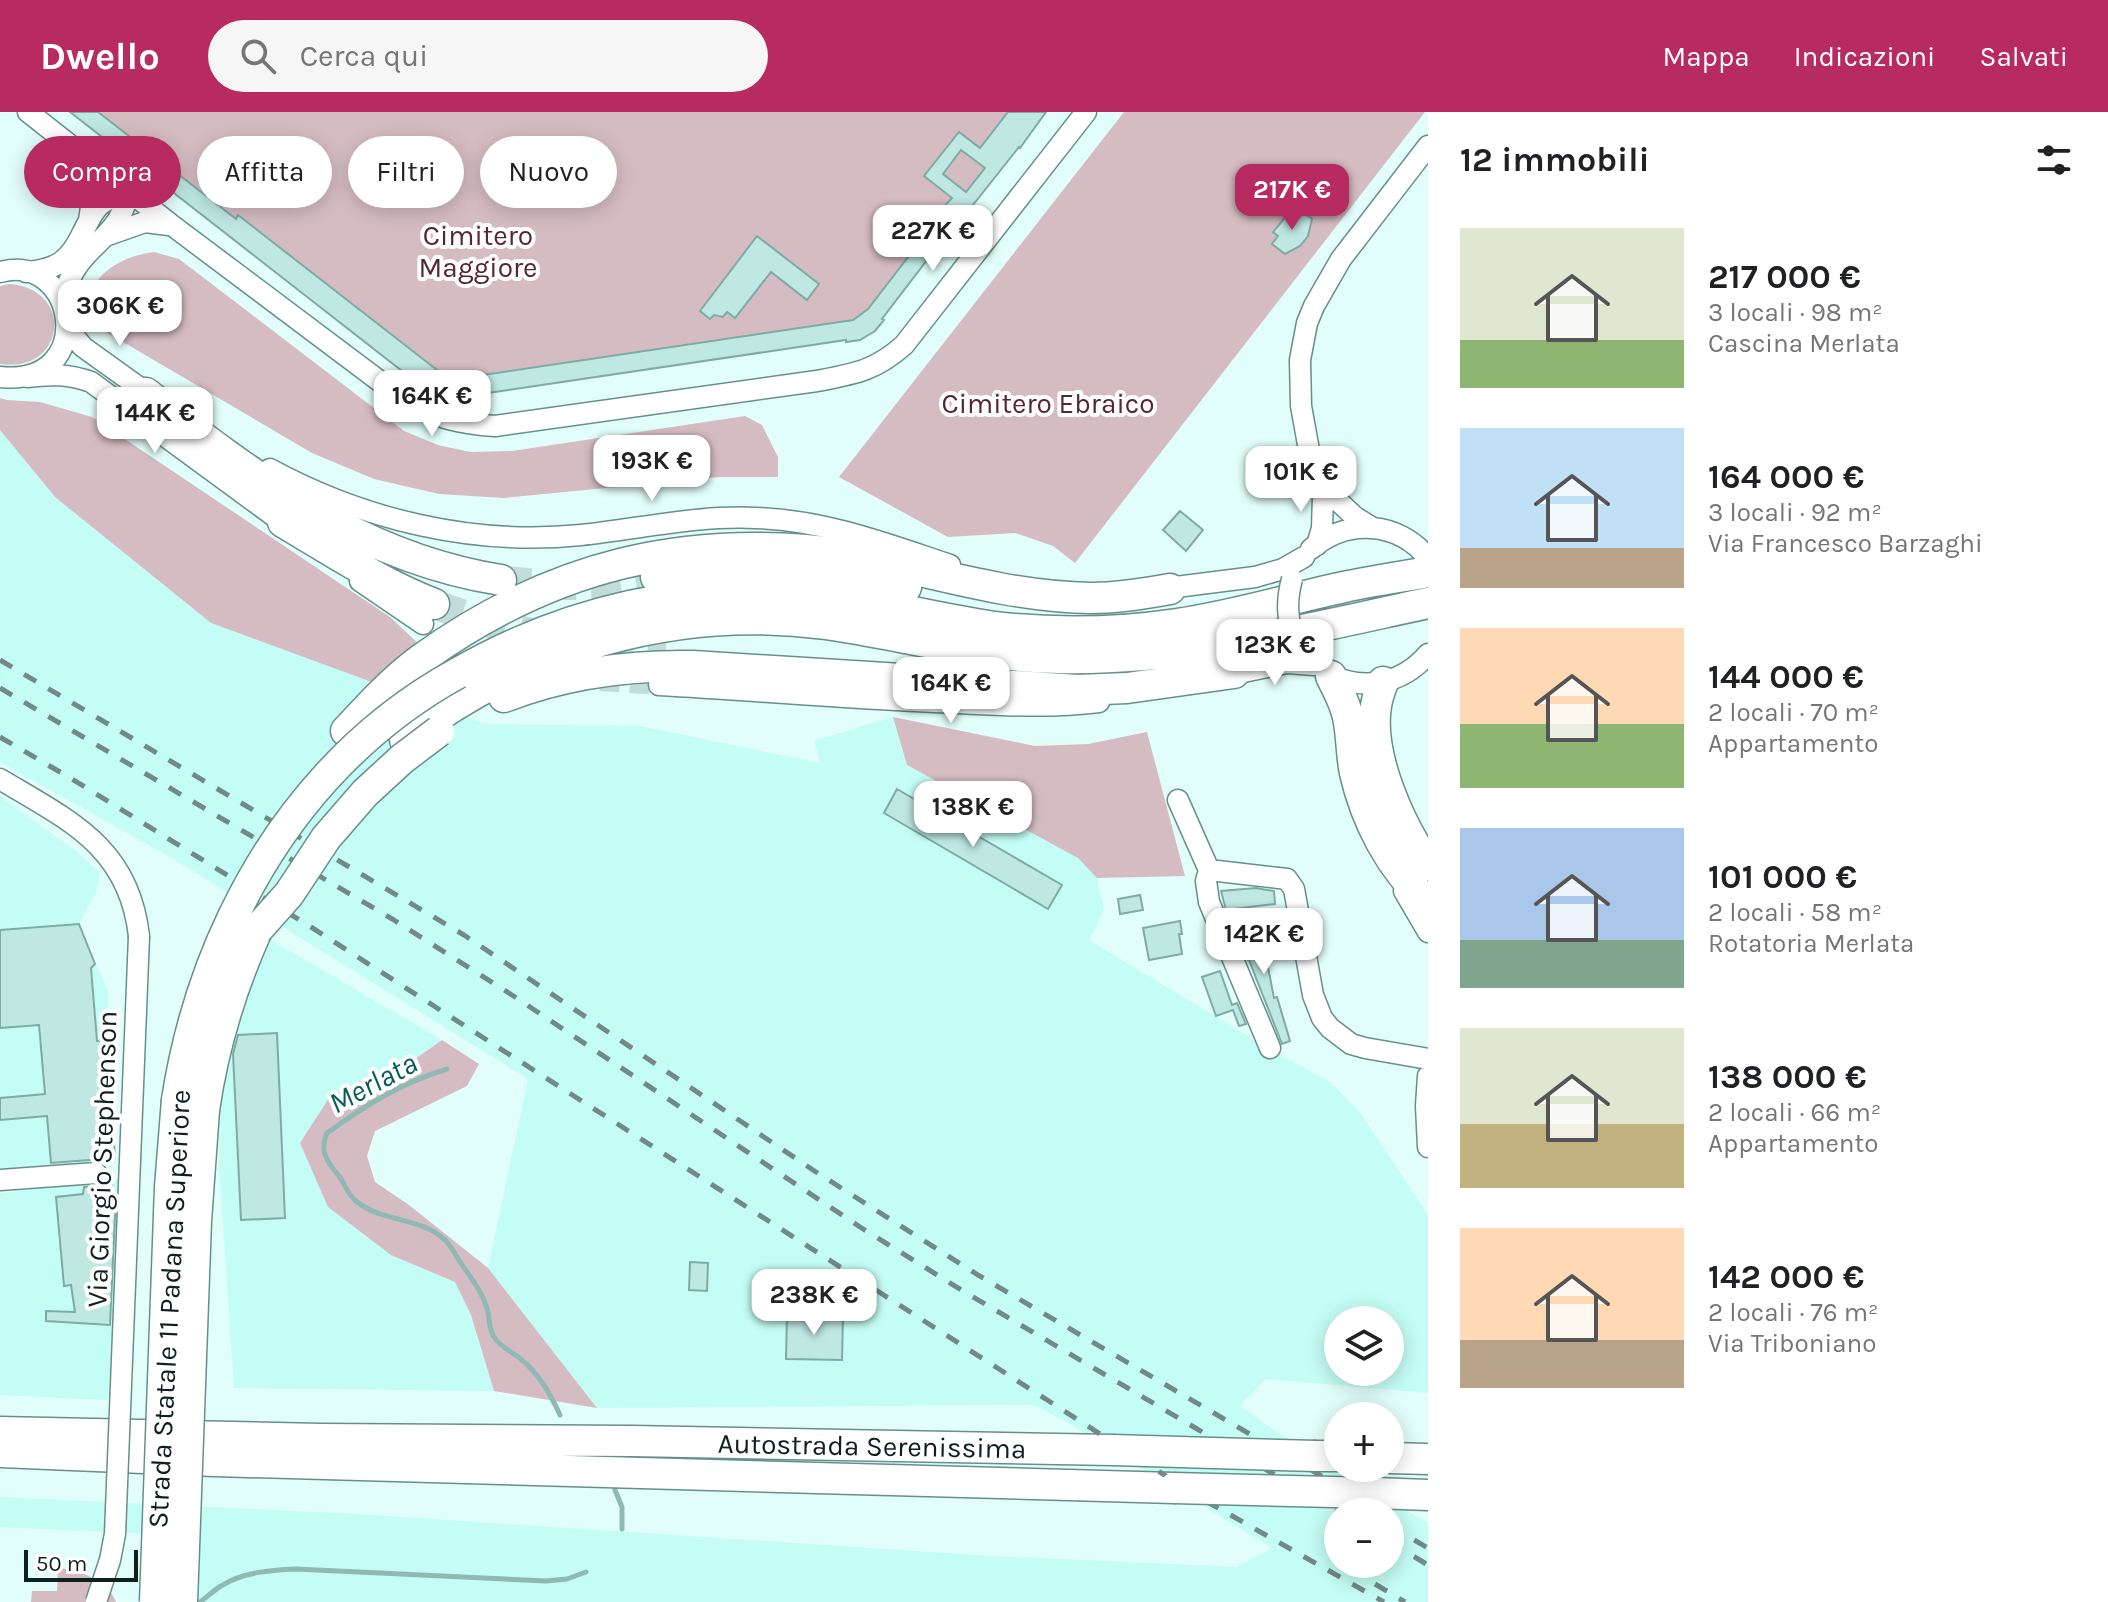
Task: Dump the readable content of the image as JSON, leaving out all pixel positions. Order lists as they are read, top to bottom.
{
  "streets": {
    "highway": ["Strada Statale 11 Padana Superiore", "Autostrada Serenissima"],
    "street": ["Via Giorgio Stephenson"]
  },
  "water": ["Merlata"],
  "parks": ["Cimitero Maggiore", "Cimitero Ebraico"],
  "scale_bar": "50 m",
  "page": {
    "header": "Dwello",
    "search": "Cerca qui",
    "nav": ["Mappa", "Indicazioni", "Salvati"],
    "heading": "12 immobili",
    "chip": [
      "Compra",
      "Affitta",
      "Filtri",
      "Nuovo"
    ],
    "price": [
      "217K €",
      "227K €",
      "306K €",
      "164K €",
      "144K €",
      "193K €",
      "101K €",
      "123K €",
      "164K €",
      "138K €",
      "142K €",
      "238K €"
    ],
    "list": [
      {
        "name": "217 000 €",
        "note": "3 locali · 98 m² · Cascina Merlata"
      },
      {
        "name": "164 000 €",
        "note": "3 locali · 92 m² · Via Francesco Barzaghi"
      },
      {
        "name": "144 000 €",
        "note": "2 locali · 70 m² · Appartamento"
      },
      {
        "name": "101 000 €",
        "note": "2 locali · 58 m² · Rotatoria Merlata"
      },
      {
        "name": "138 000 €",
        "note": "2 locali · 66 m² · Appartamento"
      },
      {
        "name": "142 000 €",
        "note": "2 locali · 76 m² · Via Triboniano"
      }
    ],
    "map_buttons": ["+", "−"],
    "scale": "50 m"
  }
}
